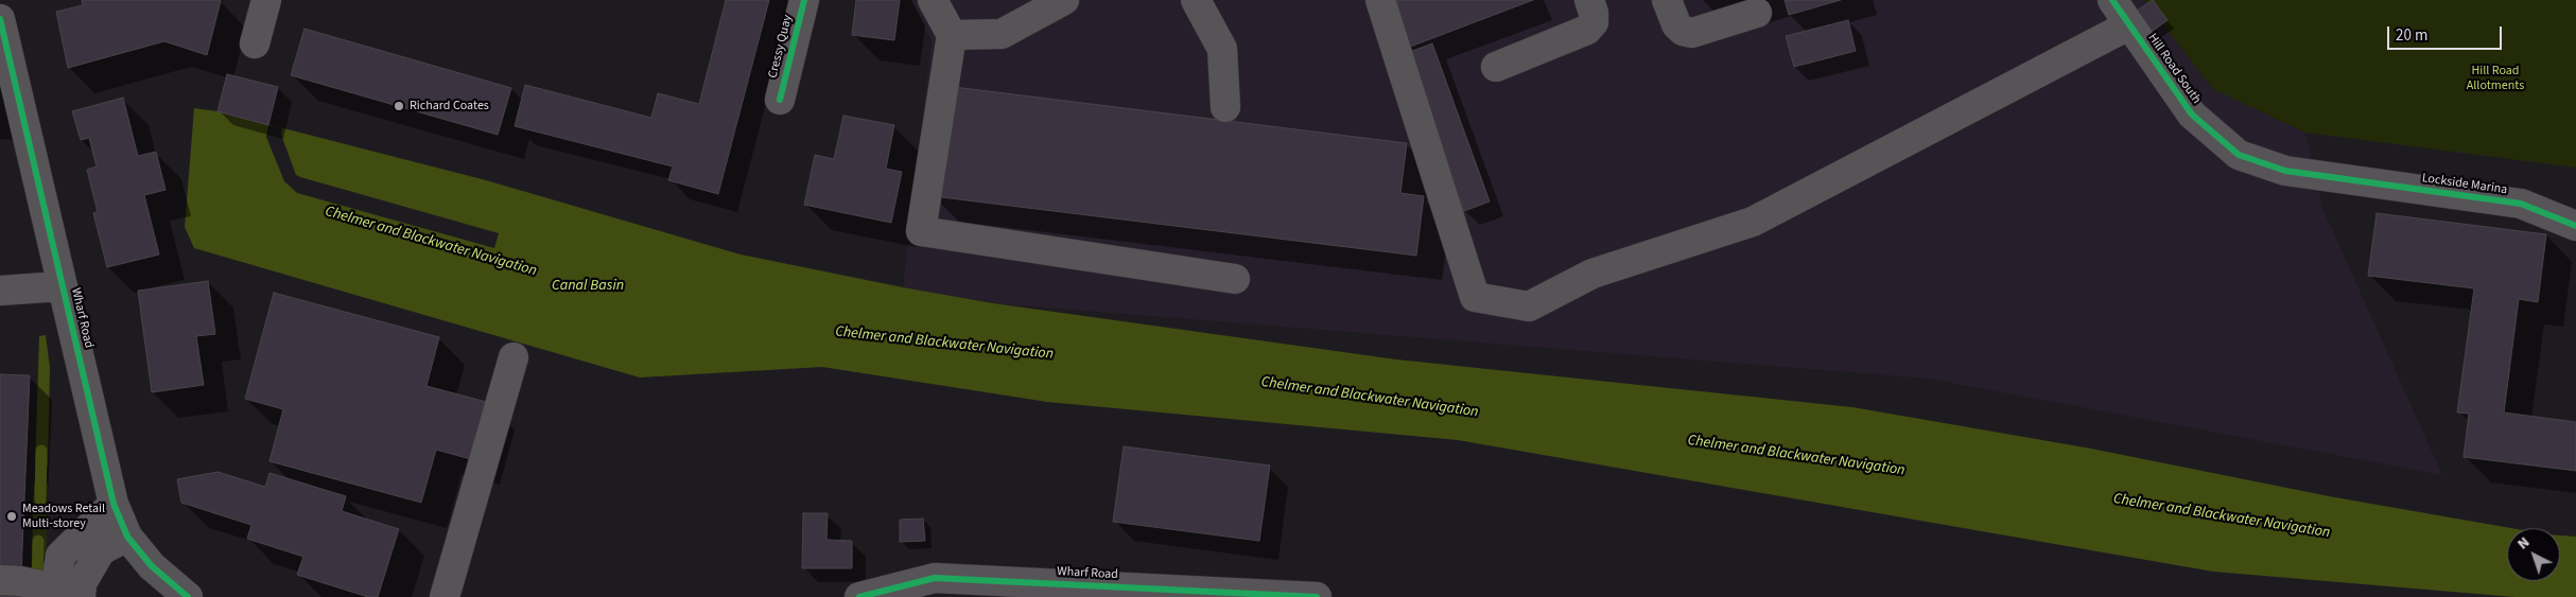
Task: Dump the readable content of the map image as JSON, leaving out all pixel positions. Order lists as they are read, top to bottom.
{
  "streets": {
    "street": [
      "Cressy Quay",
      "Hill Road South",
      "Lockside Marina",
      "Wharf Road"
    ]
  },
  "crossings": [
    ["Hill Road South", "Lockside Marina"]
  ],
  "water": ["Chelmer and Blackwater Navigation", "Canal Basin"],
  "parks": ["Hill Road Allotments"],
  "places": ["Richard Coates", "Meadows Retail Multi-storey"],
  "scale_bar": "20 m",
  "north": "top left"
}
